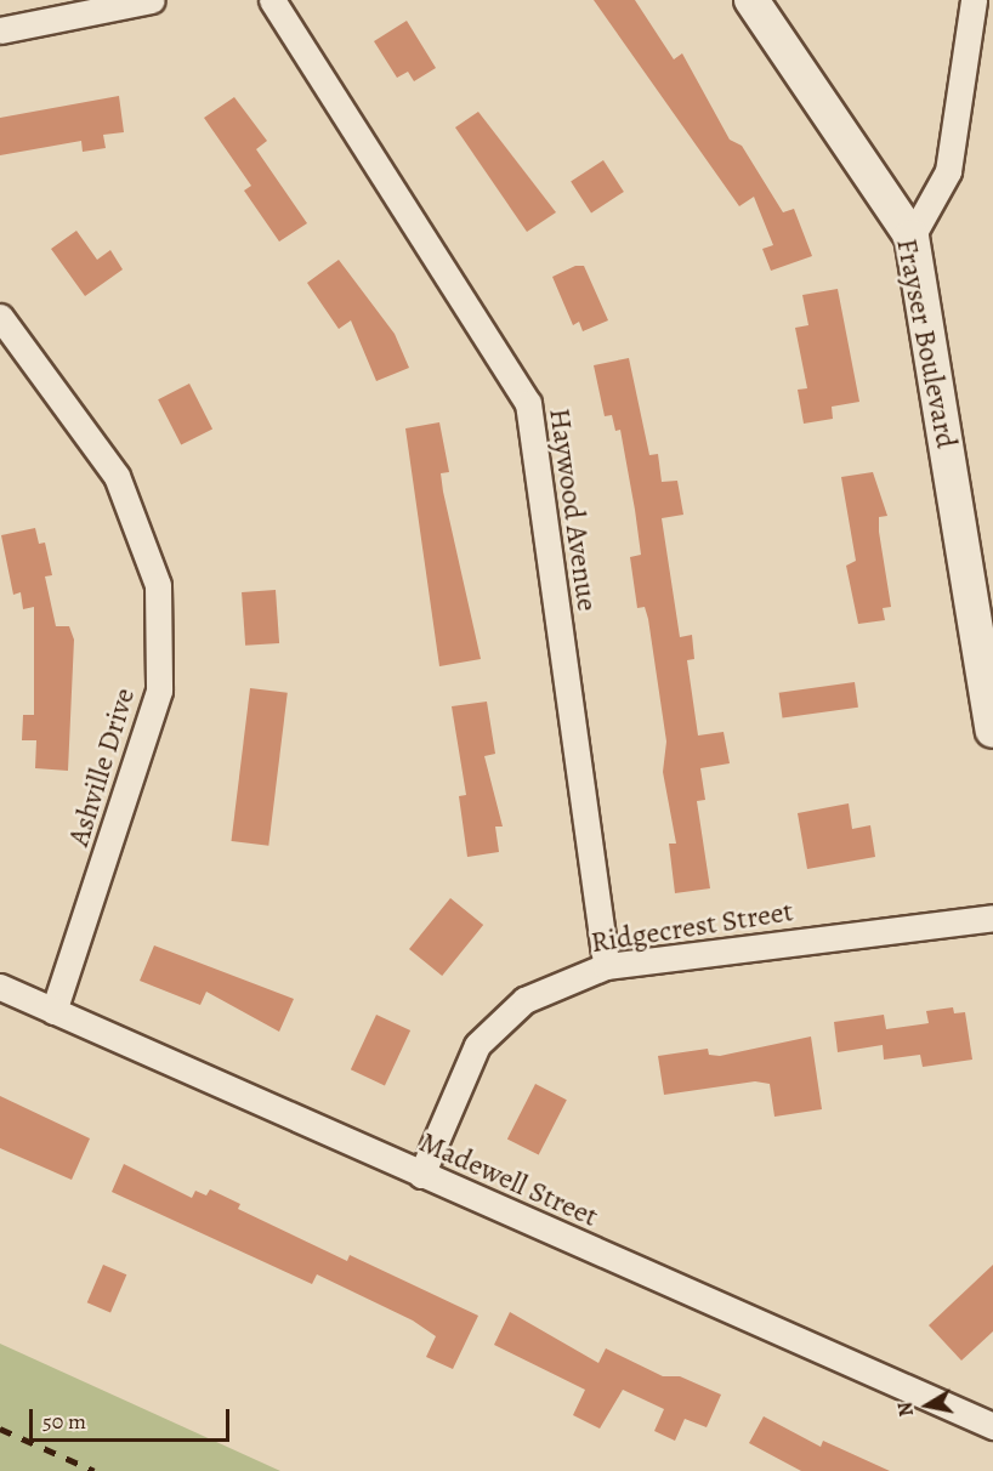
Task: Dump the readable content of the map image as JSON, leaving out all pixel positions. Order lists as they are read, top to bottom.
{
  "streets": {
    "main road": ["Frayser Boulevard"],
    "street": [
      "Haywood Avenue",
      "Ashville Drive",
      "Ridgecrest Street",
      "Madewell Street"
    ]
  },
  "crossings": [
    ["Haywood Avenue", "Ridgecrest Street"],
    ["Ashville Drive", "Madewell Street"],
    ["Ridgecrest Street", "Madewell Street"]
  ],
  "scale_bar": "50 m",
  "north": "left"
}
